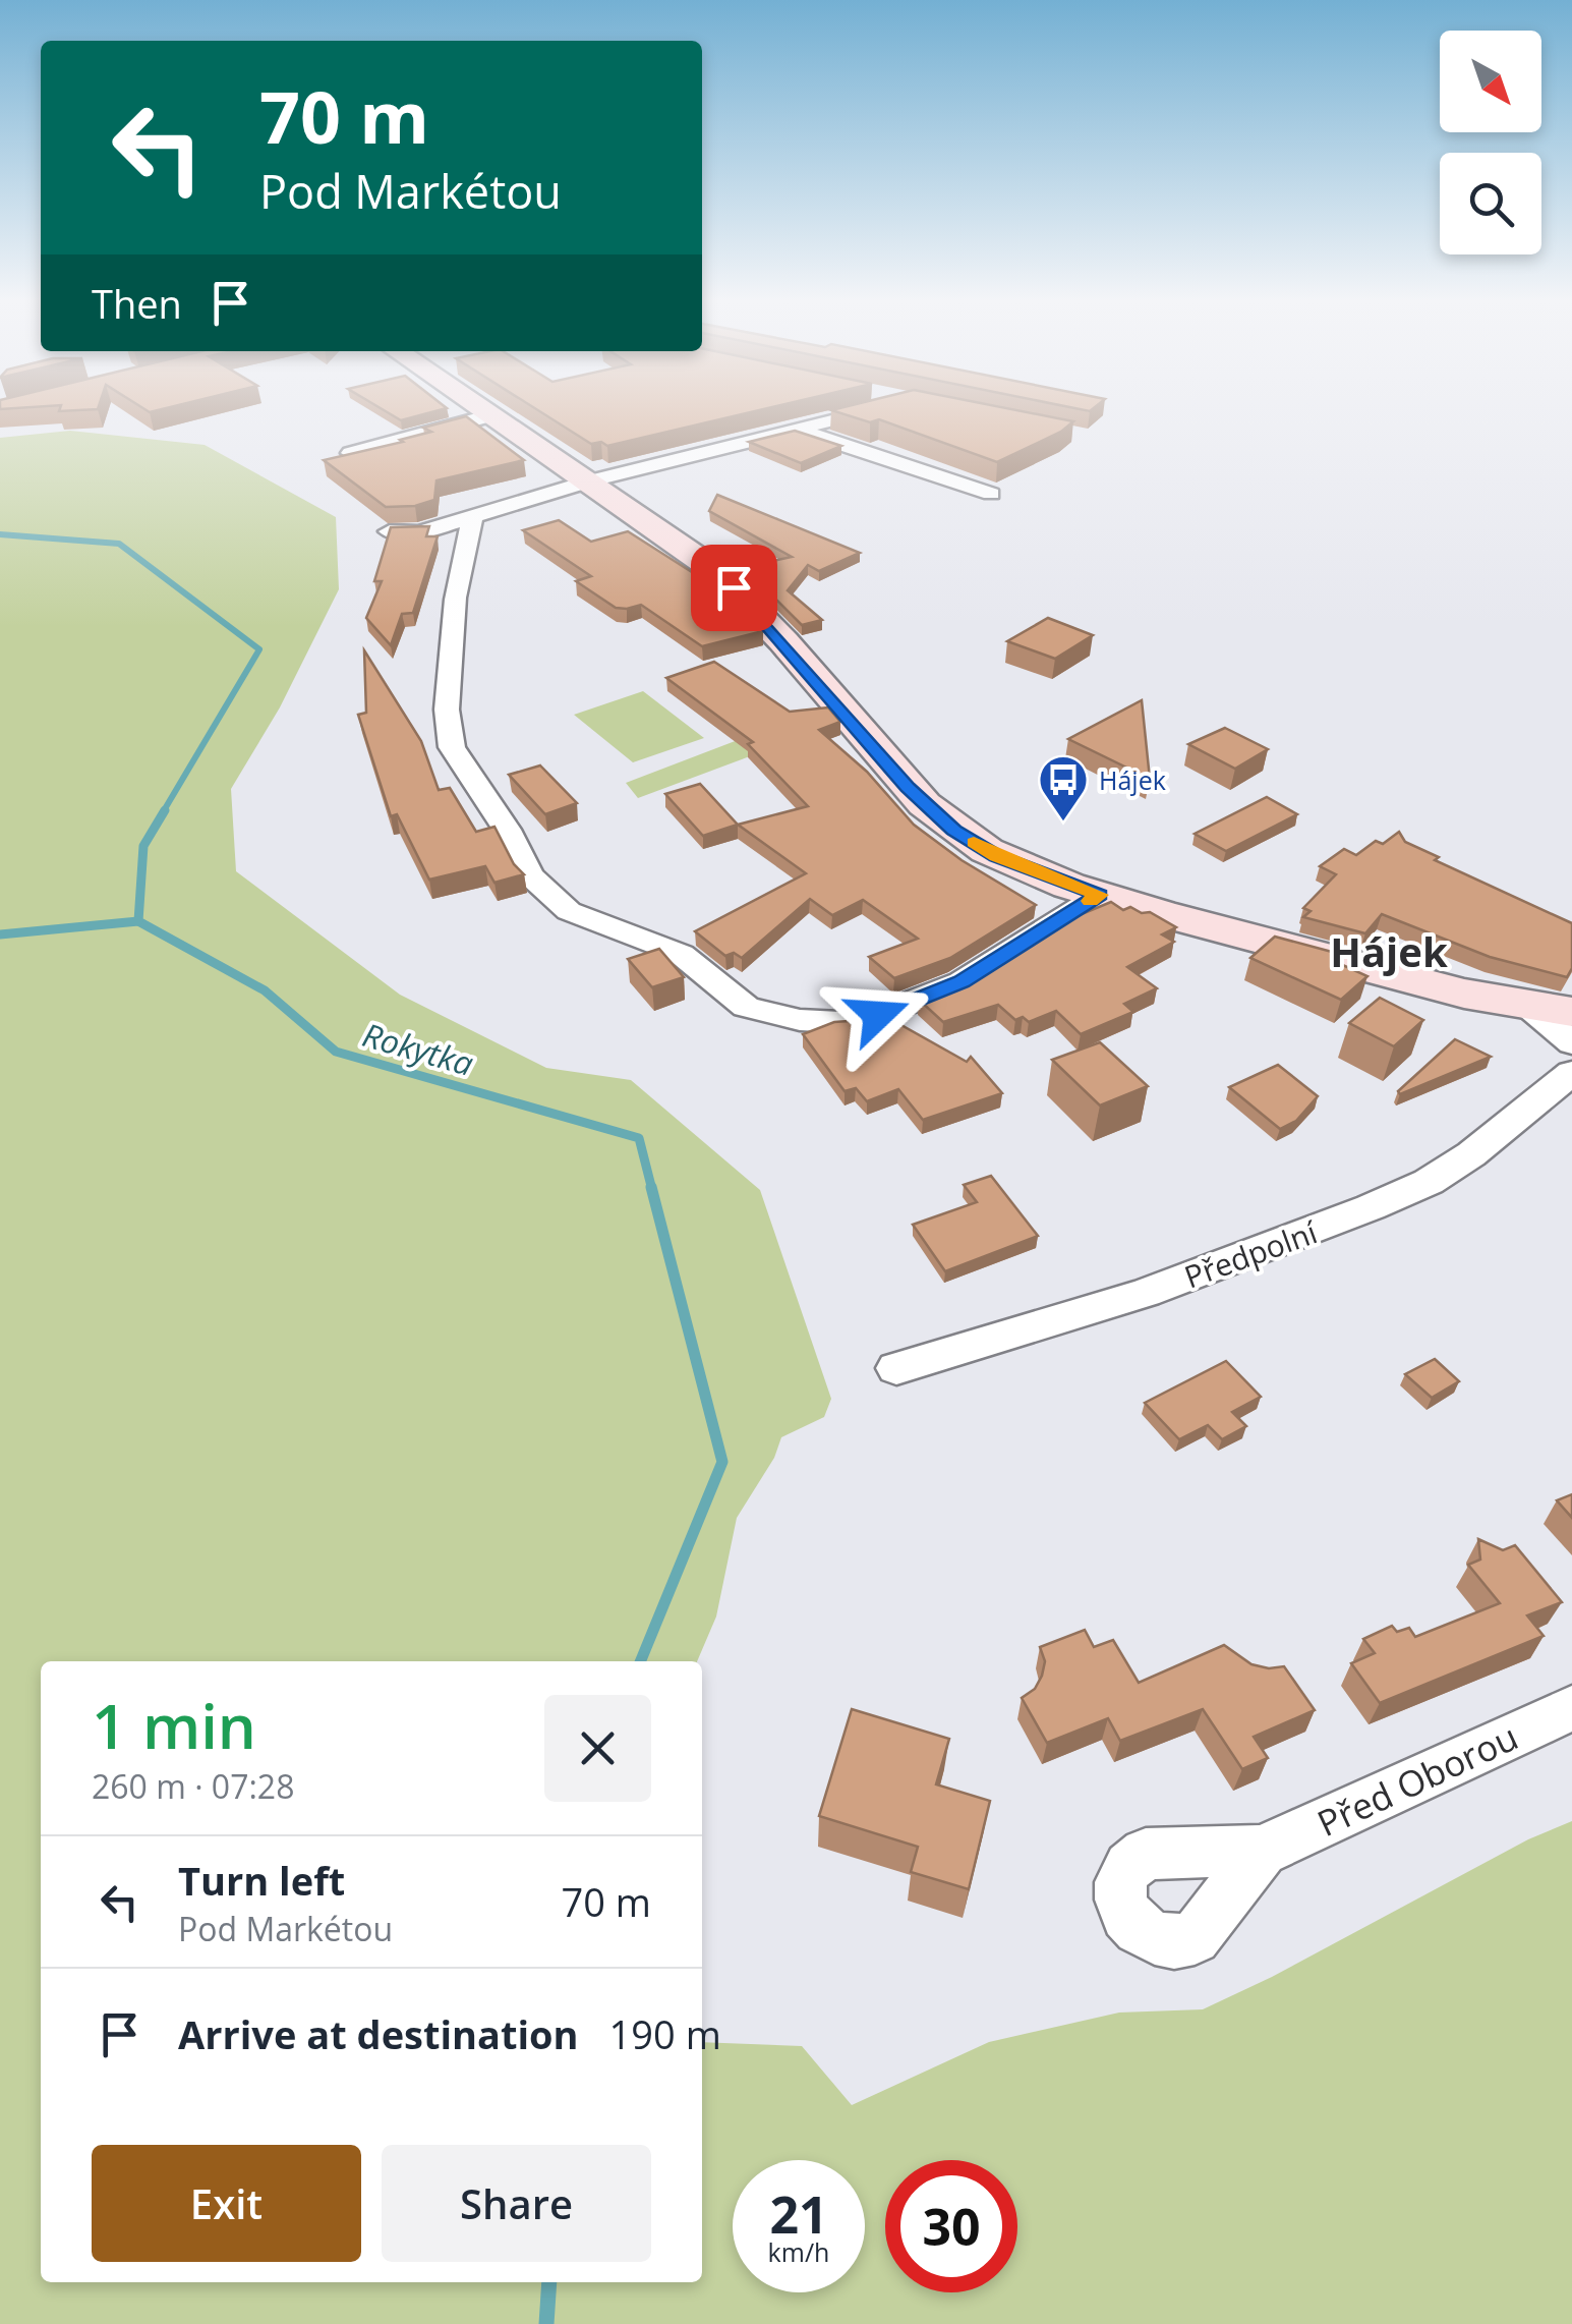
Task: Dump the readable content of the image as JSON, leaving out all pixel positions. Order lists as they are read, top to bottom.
{
  "streets": {
    "street": ["Předpolní", "Před Oborou"]
  },
  "districts": ["Hájek"],
  "water": ["Rokytka"],
  "places": {
    "bus stop": ["Hájek"]
  },
  "north": "bottom right",
  "page": {
    "turn": ["70 m", "Pod Markétou"],
    "then": "Then",
    "heading": ["1 min", "260 m · 07:28"],
    "list": [
      {
        "name": "Turn left",
        "note": "Pod Markétou",
        "value": "70 m"
      },
      {
        "name": "Arrive at destination",
        "value": "190 m"
      }
    ],
    "buttons": ["Exit", "Share"],
    "speed": "21 km/h",
    "limit": "30"
  }
}
